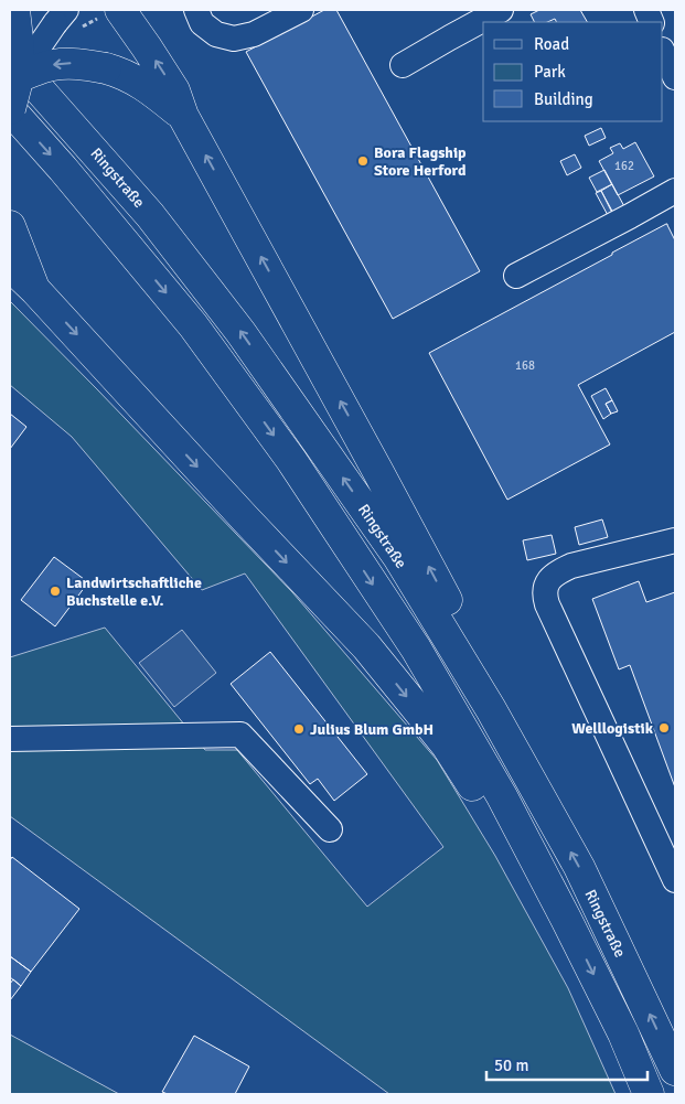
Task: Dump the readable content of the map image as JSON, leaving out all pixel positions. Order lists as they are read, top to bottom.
{
  "streets": {
    "highway": ["Ringstraße"]
  },
  "places": [
    "Bora Flagship Store Herford",
    "Landwirtschaftliche Buchstelle e.V.",
    "Welllogistik",
    "Julius Blum GmbH"
  ],
  "house_numbers": ["162", "168"],
  "legend": ["Road", "Park", "Building"],
  "scale_bar": "50 m"
}
